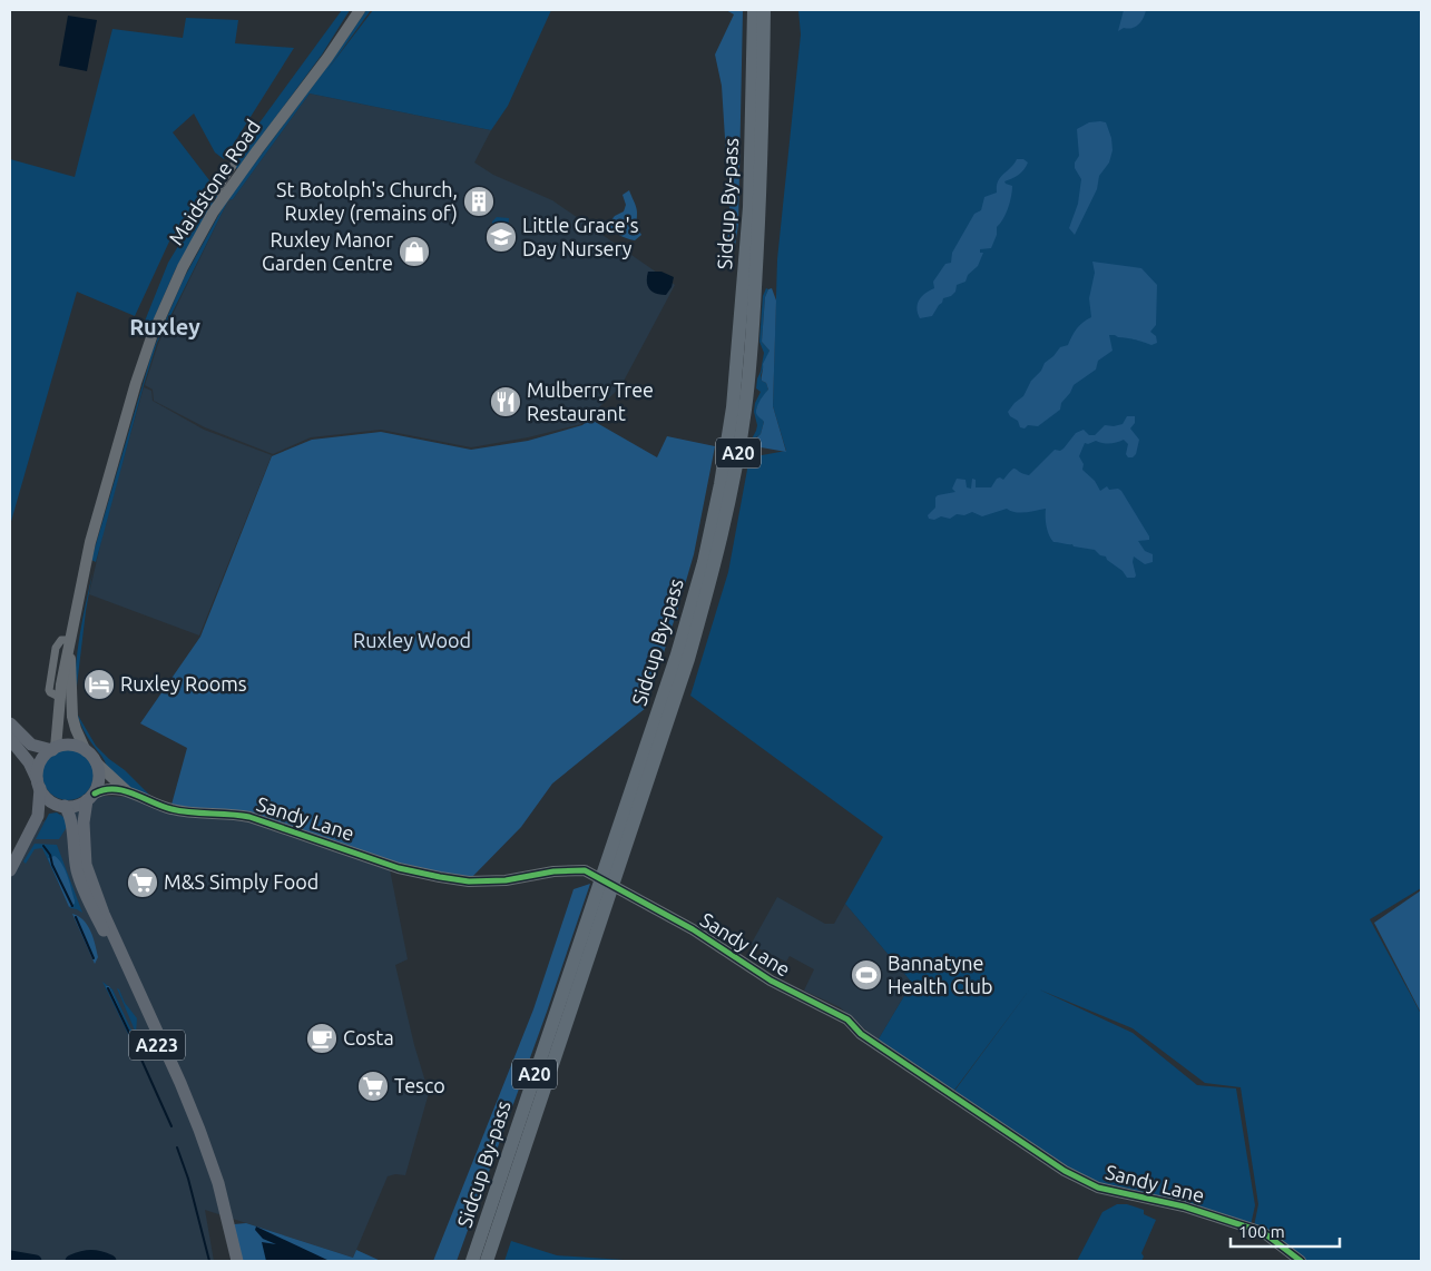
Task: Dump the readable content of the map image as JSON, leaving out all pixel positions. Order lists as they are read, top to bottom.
{
  "streets": {
    "highway": ["Sidcup By-pass", "A20"],
    "main road": ["A223"],
    "street": ["Maidstone Road", "Sandy Lane"]
  },
  "crossings": [
    ["Maidstone Road", "Sandy Lane"],
    ["Maidstone Road", "A223"],
    ["Sidcup By-pass", "A20"],
    ["Sandy Lane", "A223"]
  ],
  "districts": ["Ruxley"],
  "parks": ["Ruxley Wood"],
  "places": {
    "building": ["St Botolph's Church, Ruxley (remains of)"],
    "school or university": ["Little Grace's Day Nursery"],
    "shop": ["Ruxley Manor Garden Centre"],
    "restaurant": ["Mulberry Tree Restaurant"],
    "hotel": ["Ruxley Rooms"],
    "supermarket": ["M&S Simply Food", "Tesco"],
    "sports": ["Bannatyne Health Club"],
    "cafe": ["Costa"]
  },
  "scale_bar": "100 m"
}
